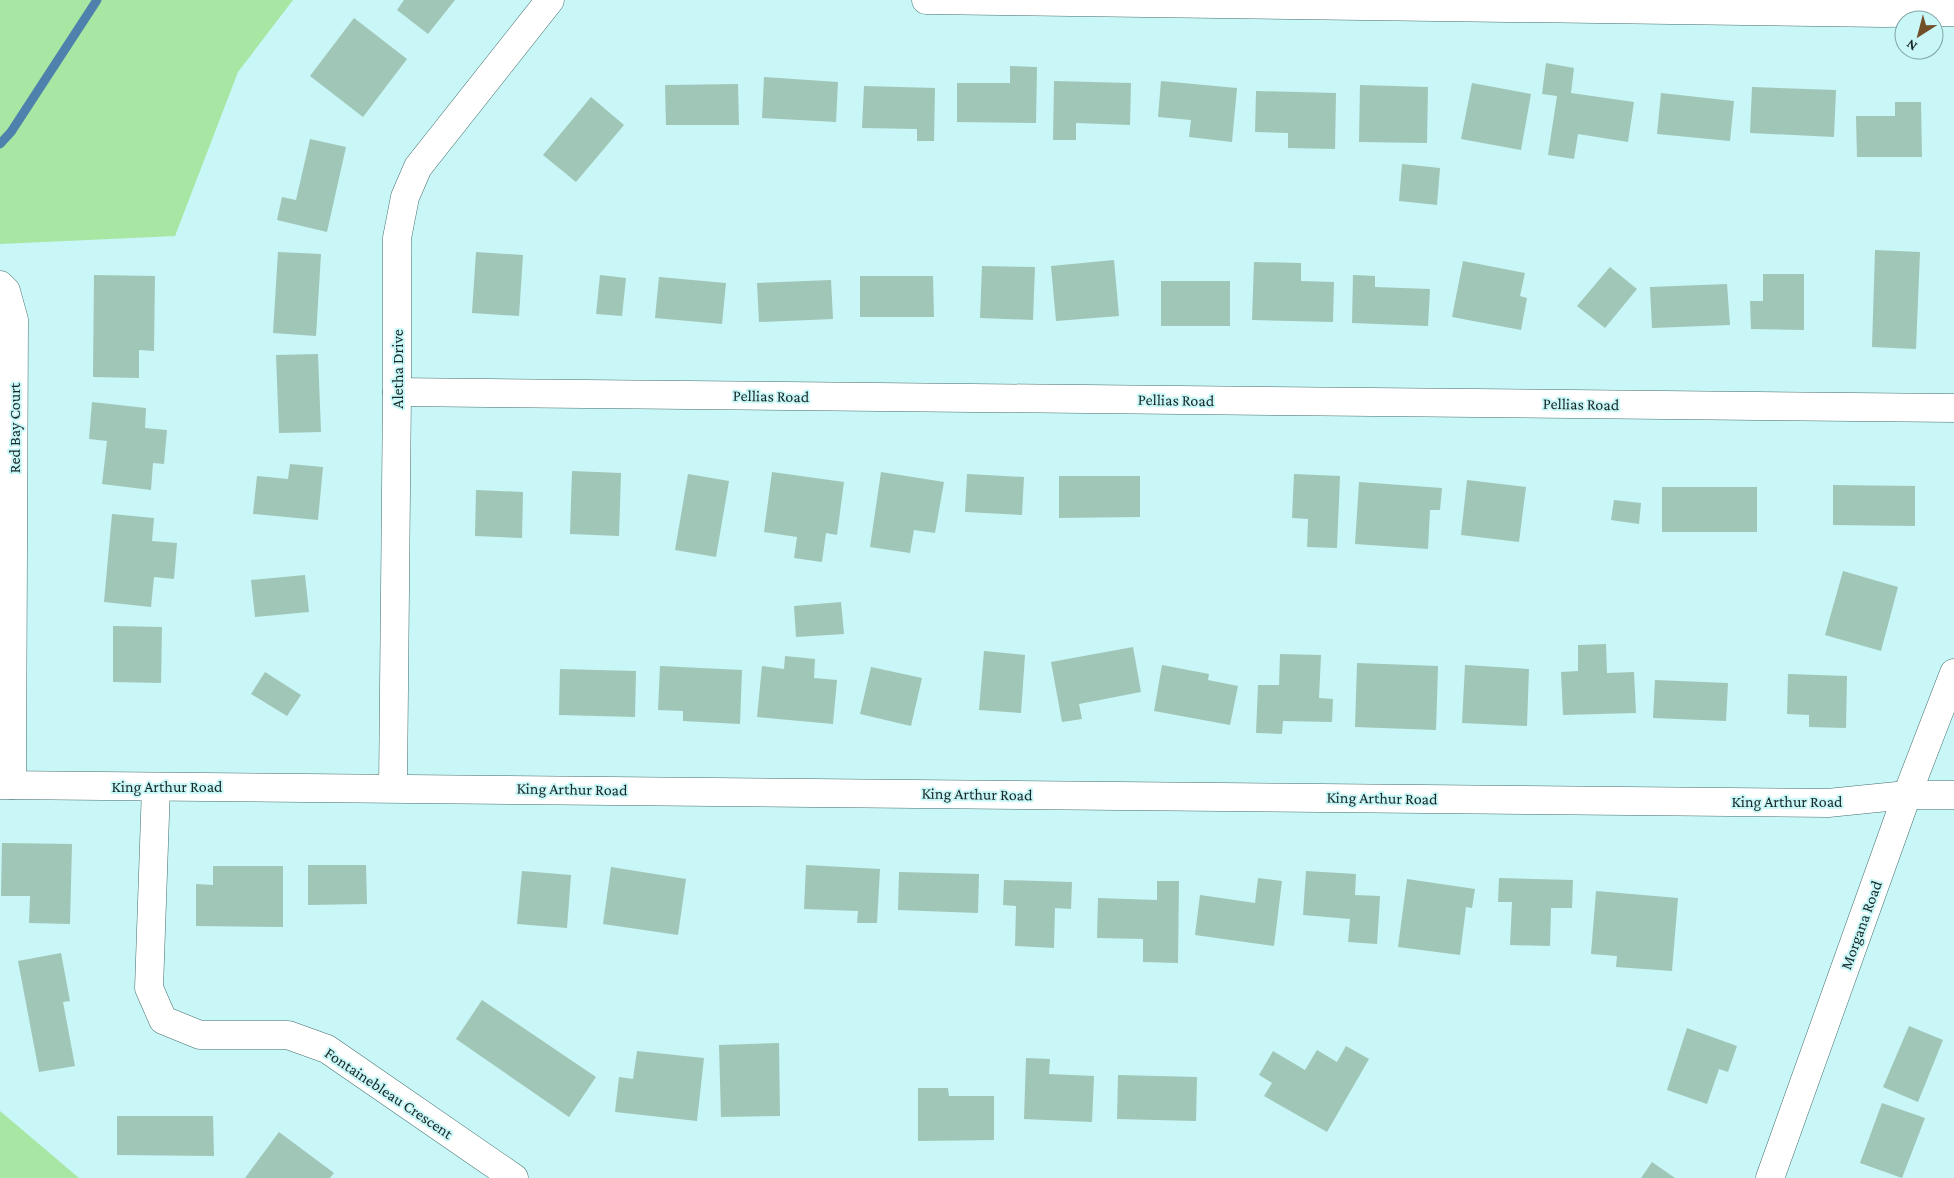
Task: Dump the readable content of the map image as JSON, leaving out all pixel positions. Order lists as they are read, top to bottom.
{
  "streets": {
    "street": [
      "Aletha Drive",
      "Pellias Road",
      "Red Bay Court",
      "King Arthur Road",
      "Morgana Road",
      "Fontainebleau Crescent"
    ]
  },
  "crossings": [
    ["Aletha Drive", "Pellias Road"],
    ["Aletha Drive", "King Arthur Road"],
    ["Red Bay Court", "King Arthur Road"],
    ["King Arthur Road", "Morgana Road"],
    ["King Arthur Road", "Fontainebleau Crescent"]
  ],
  "north": "bottom left"
}
